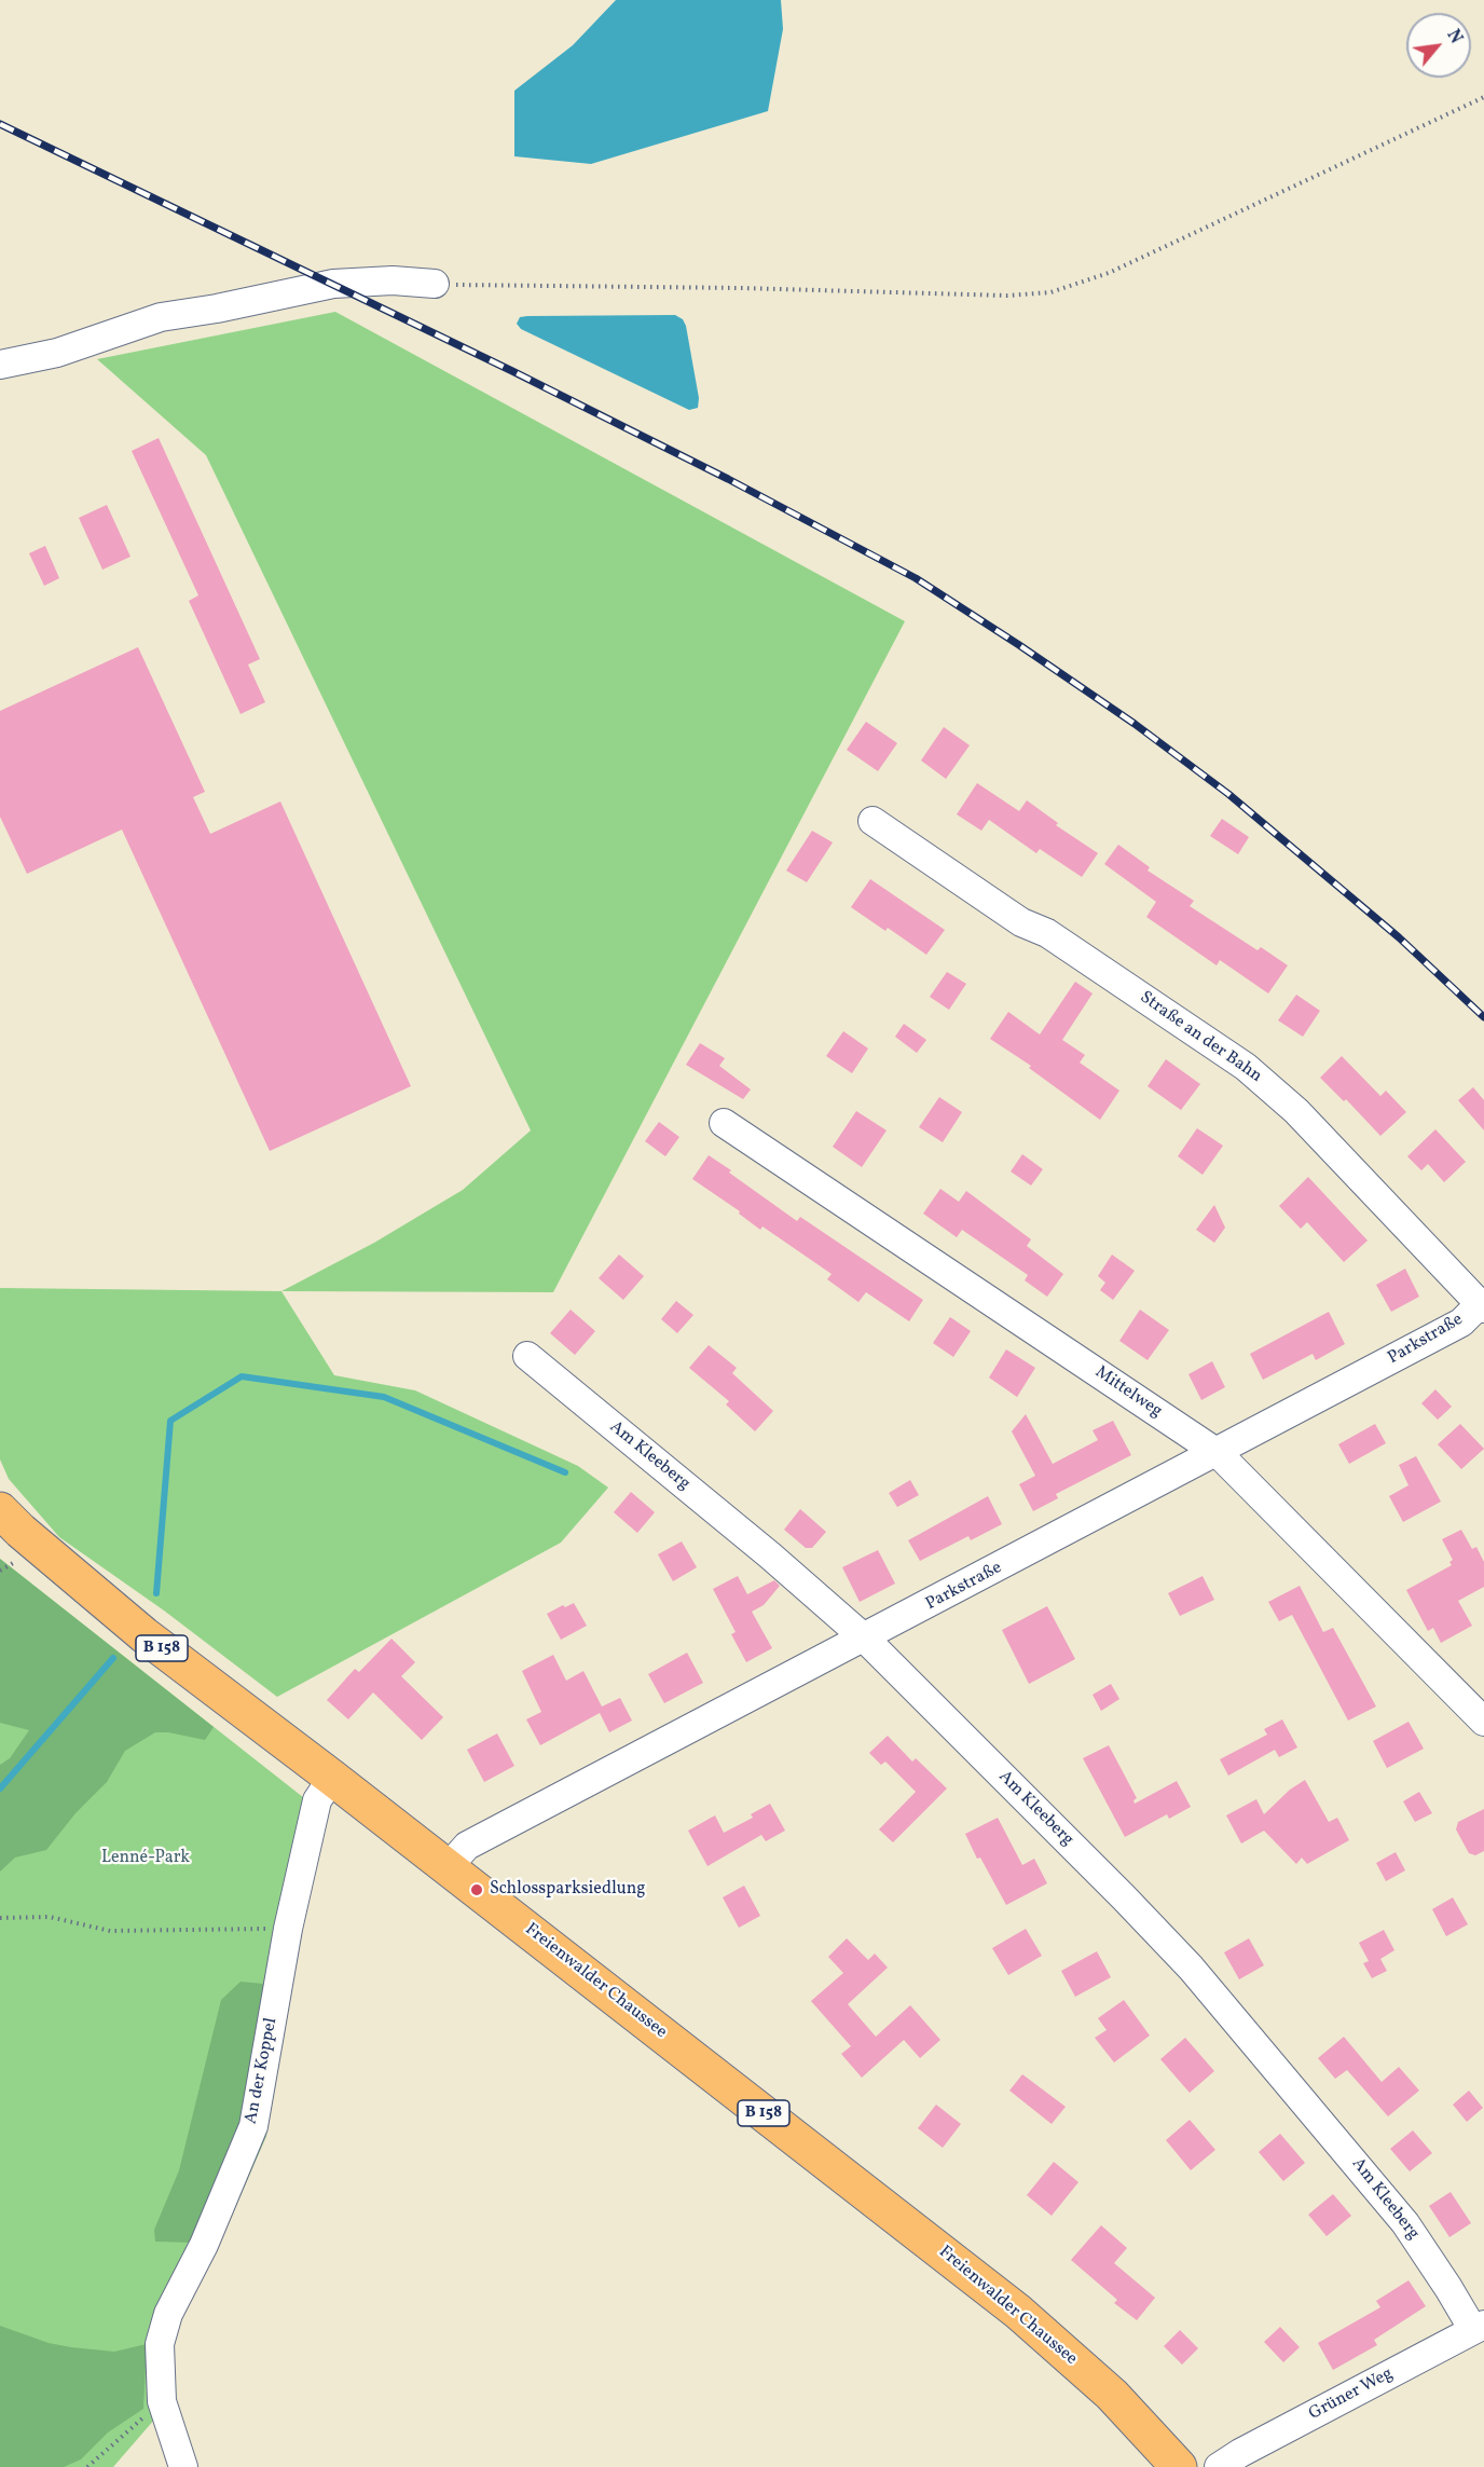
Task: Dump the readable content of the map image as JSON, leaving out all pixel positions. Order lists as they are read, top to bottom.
{
  "streets": {
    "main road": ["B 158", "Freienwalder Chaussee"],
    "street": [
      "Straße an der Bahn",
      "Parkstraße",
      "Mittelweg",
      "Am Kleeberg",
      "An der Koppel",
      "Grüner Weg"
    ]
  },
  "crossings": [
    ["Straße an der Bahn", "Parkstraße"],
    ["Parkstraße", "Mittelweg"],
    ["Parkstraße", "Am Kleeberg"],
    ["Parkstraße", "Freienwalder Chaussee"],
    ["Am Kleeberg", "Grüner Weg"],
    ["Freienwalder Chaussee", "An der Koppel"]
  ],
  "parks": ["Lenné-Park"],
  "places": ["Schlossparksiedlung"],
  "north": "top right"
}
